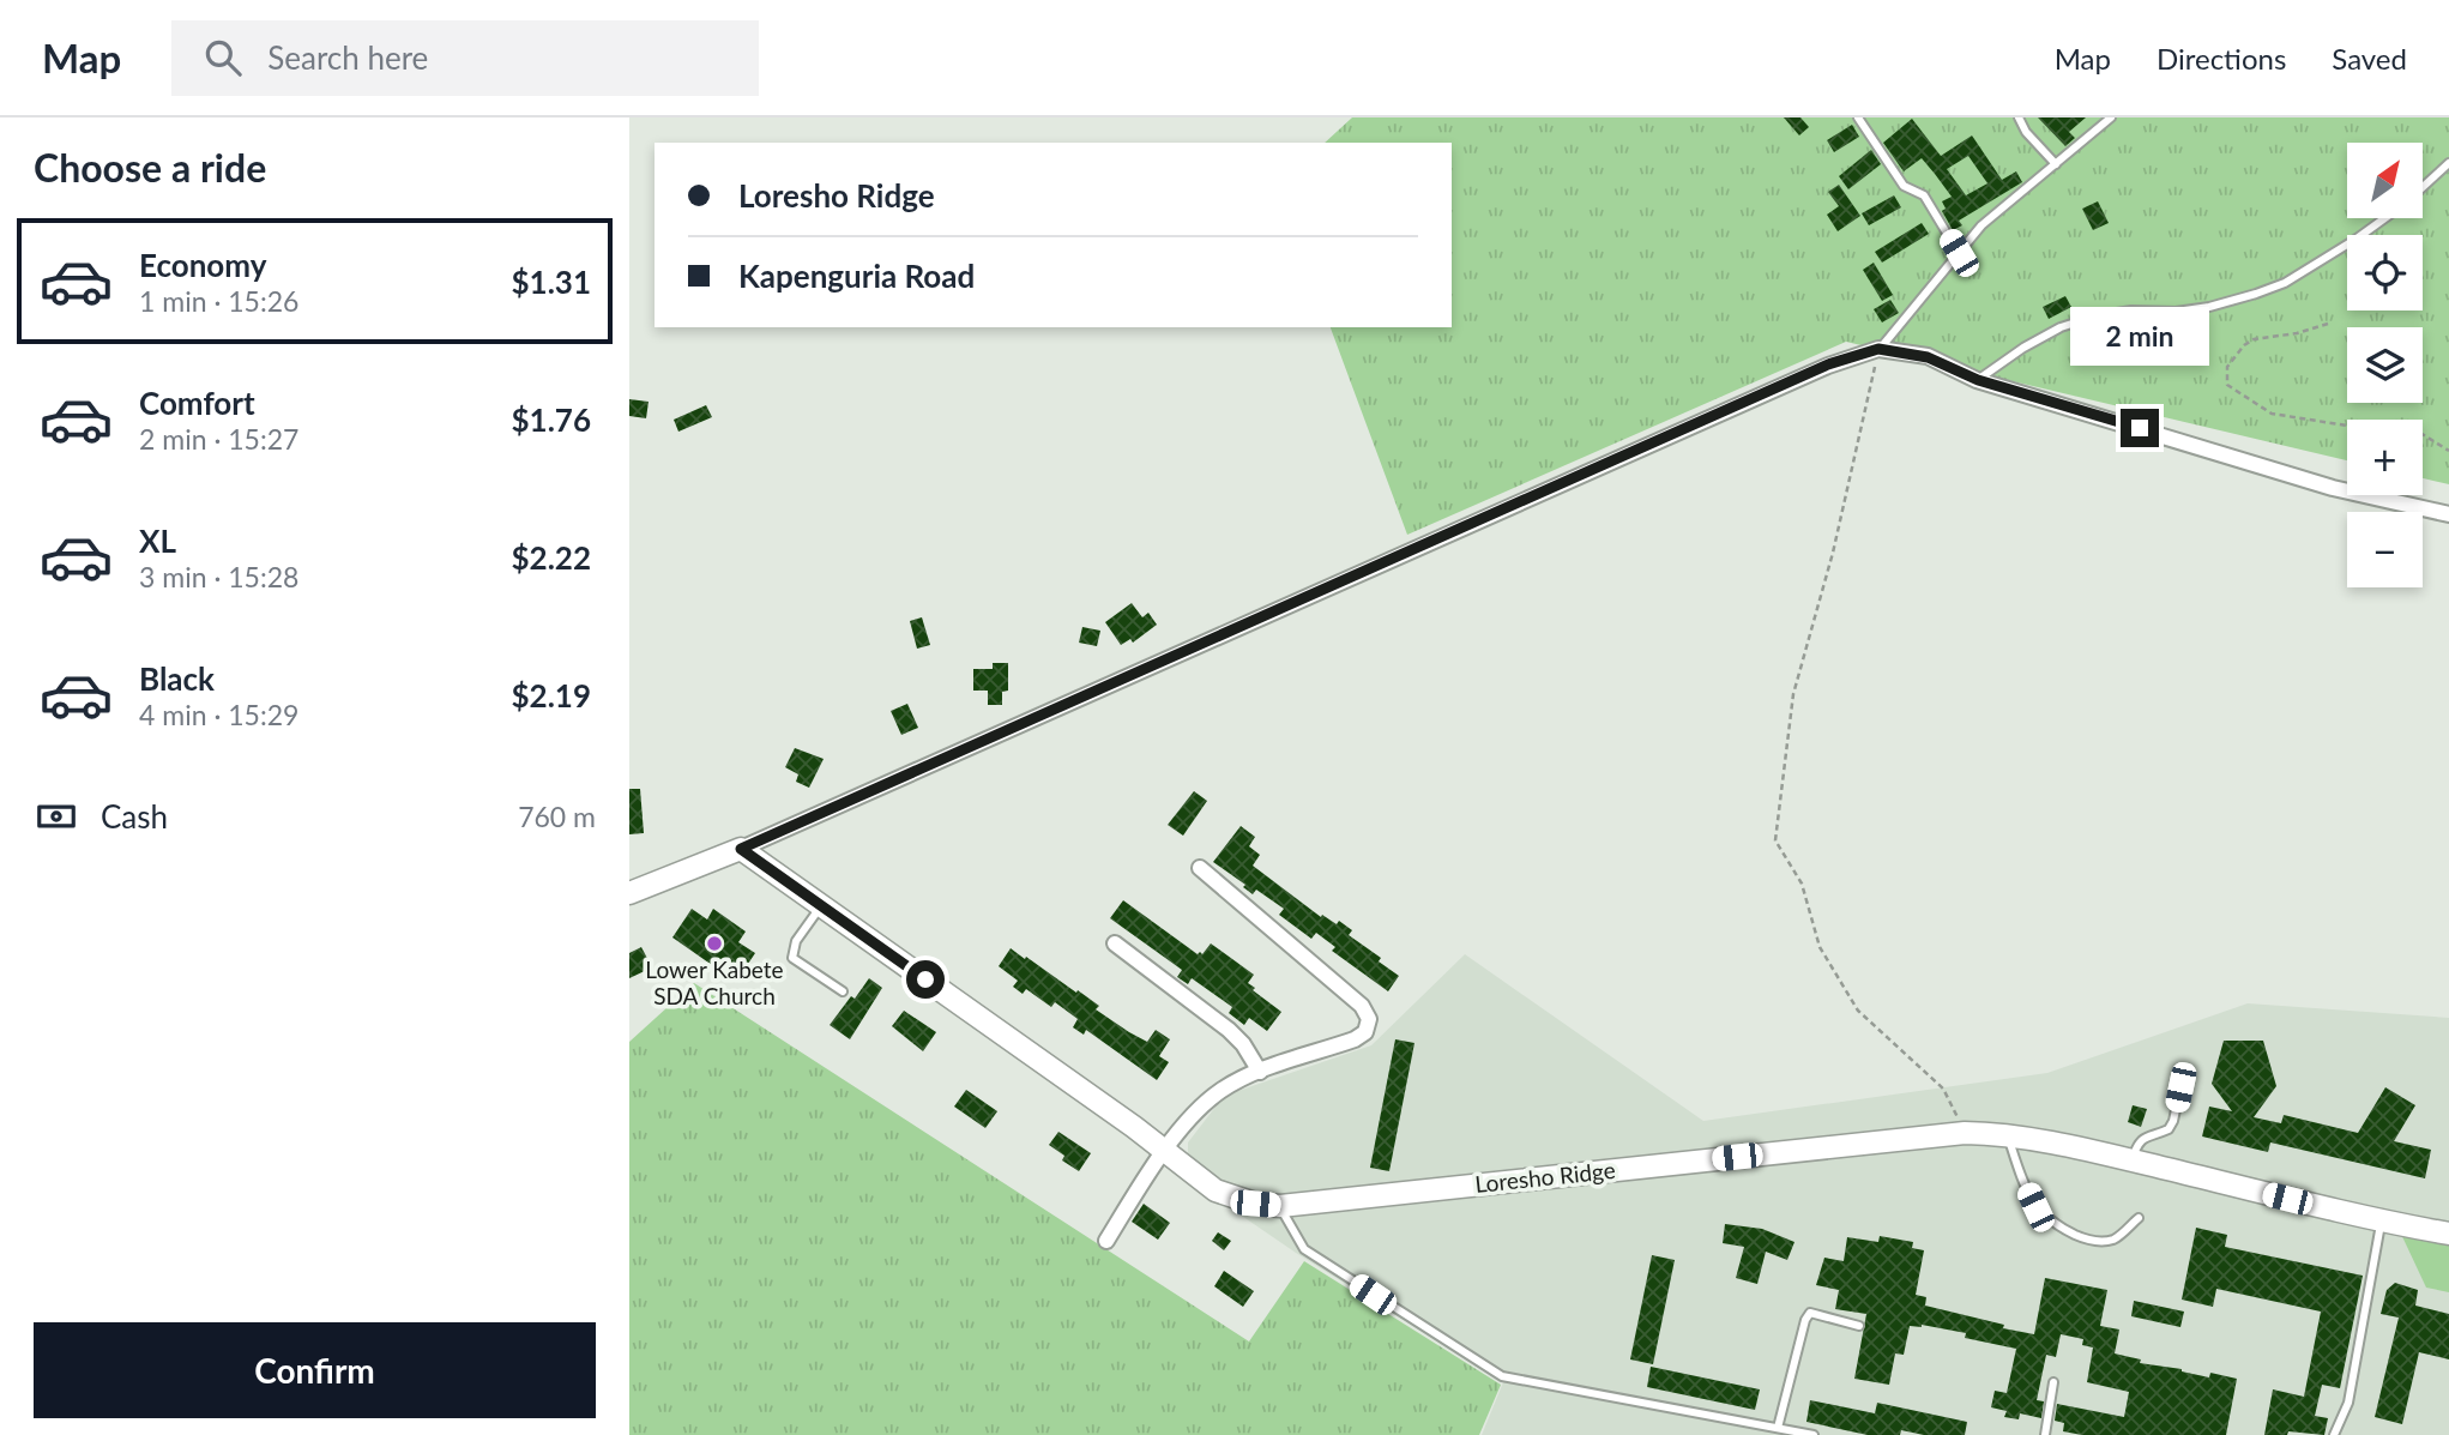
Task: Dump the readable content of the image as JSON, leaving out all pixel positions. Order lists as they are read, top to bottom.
{
  "streets": {
    "street": ["Loresho Ridge"]
  },
  "places": ["Lower Kabete SDA Church"],
  "north": "top right",
  "page": {
    "header": "Map",
    "search": "Search here",
    "nav": ["Map", "Directions", "Saved"],
    "heading": "Choose a ride",
    "map_buttons": ["+", "−"],
    "banner": ["Loresho Ridge", "Kapenguria Road"],
    "list": [
      {
        "name": "Economy",
        "note": "1 min · 15:26",
        "value": "$1.31"
      },
      {
        "name": "Comfort",
        "note": "2 min · 15:27",
        "value": "$1.76"
      },
      {
        "name": "XL",
        "note": "3 min · 15:28",
        "value": "$2.22"
      },
      {
        "name": "Black",
        "note": "4 min · 15:29",
        "value": "$2.19"
      }
    ],
    "bubble": "2 min",
    "pay": ["Cash", "760 m"],
    "buttons": "Confirm"
  }
}
